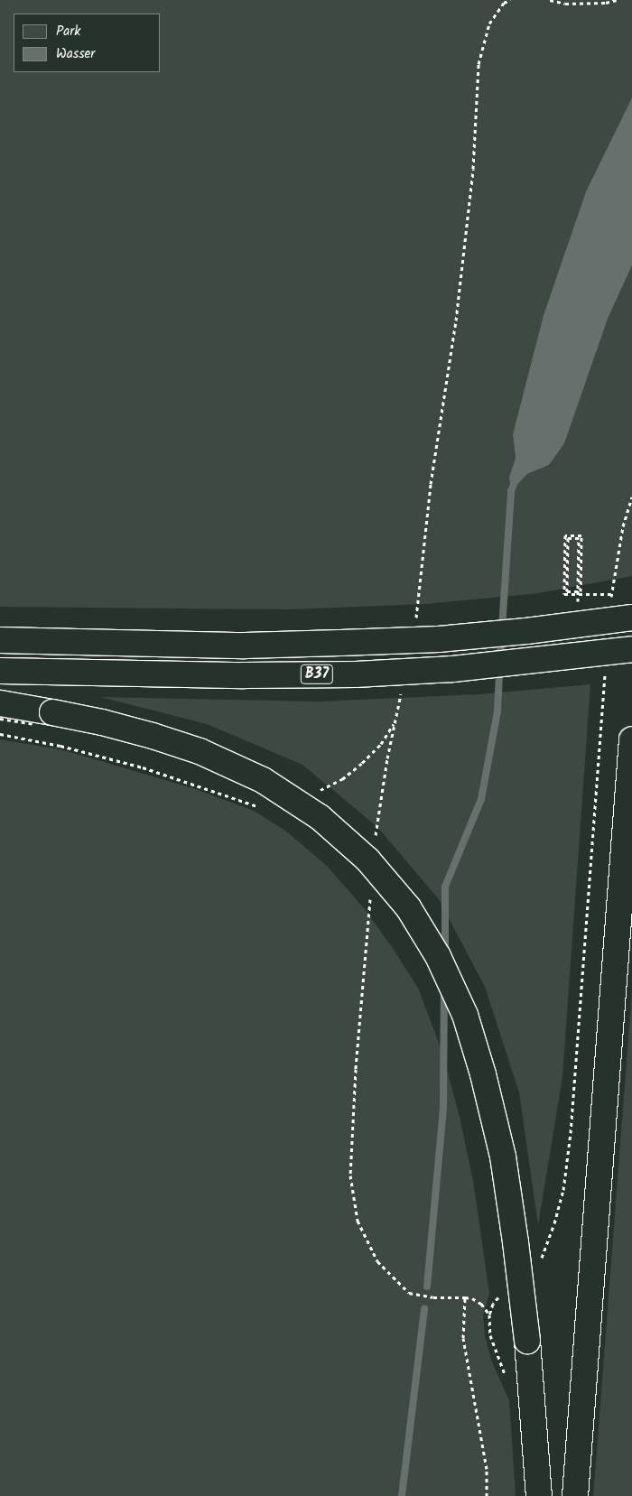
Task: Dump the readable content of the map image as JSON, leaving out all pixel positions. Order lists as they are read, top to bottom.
{
  "streets": {
    "main road": ["B37"]
  },
  "legend": ["Park", "Wasser"]
}
